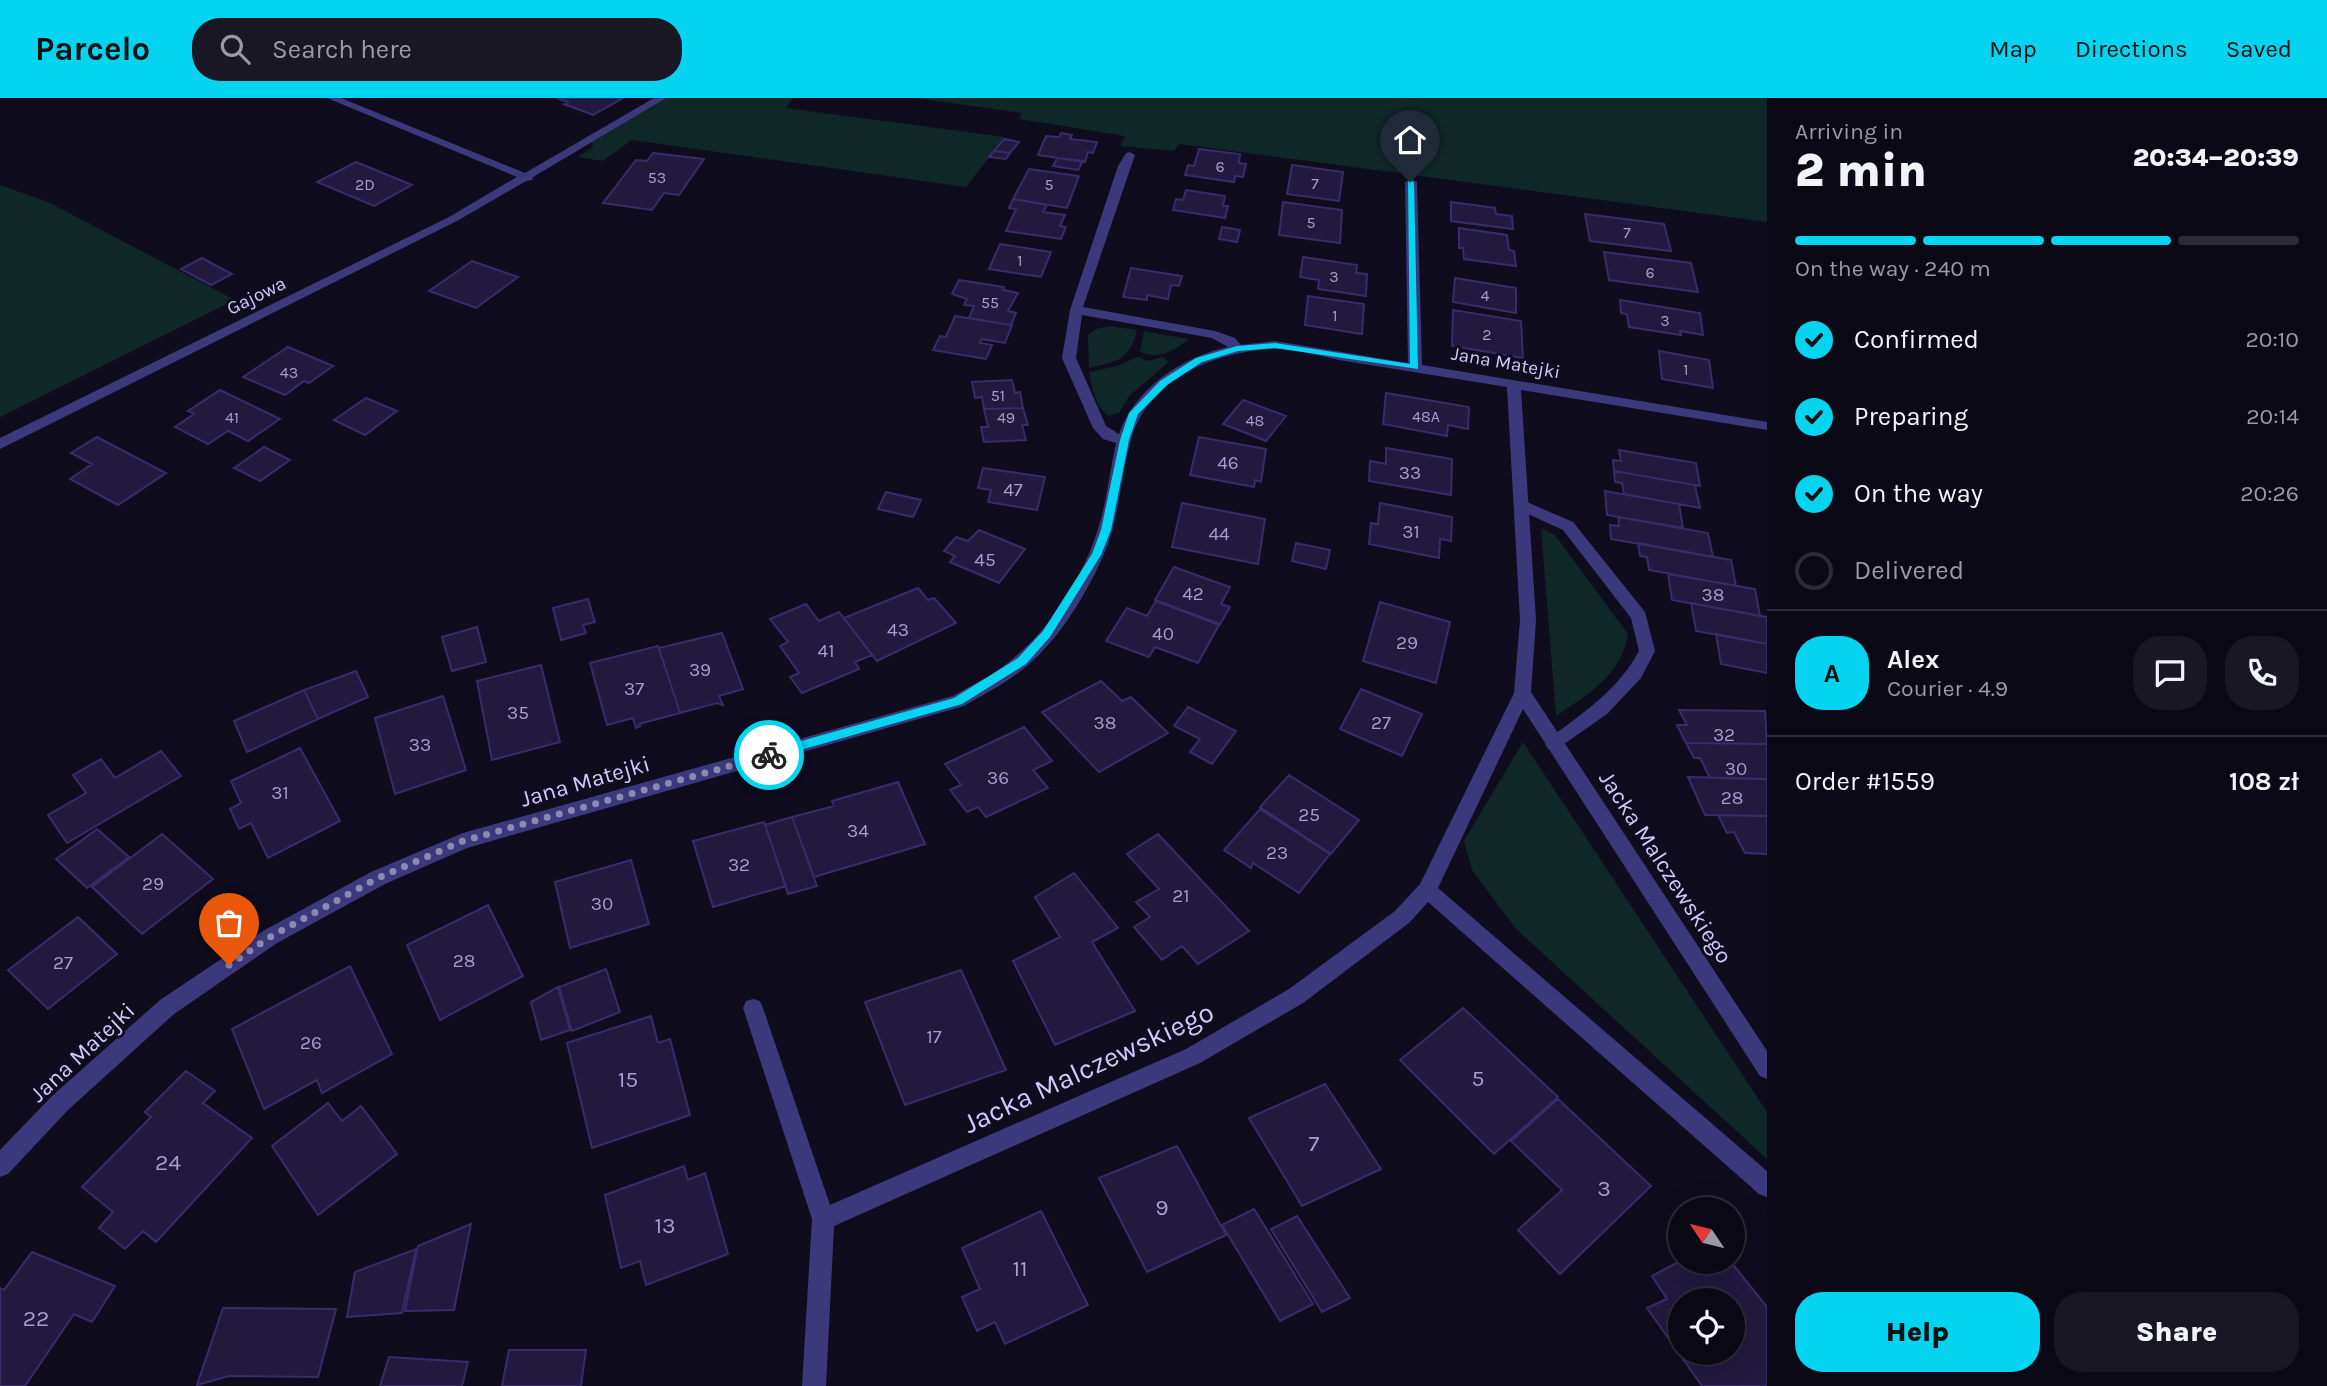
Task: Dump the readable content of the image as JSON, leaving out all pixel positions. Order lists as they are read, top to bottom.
{
  "streets": {
    "street": ["Gajowa", "Jana Matejki", "Jacka Malczewskiego"]
  },
  "crossings": [
    ["Jana Matejki", "Jacka Malczewskiego"]
  ],
  "house_numbers": [
    "6",
    "53",
    "7",
    "2D",
    "5",
    "5",
    "7",
    "1",
    "6",
    "3",
    "4",
    "55",
    "1",
    "3",
    "2",
    "1",
    "43",
    "51",
    "48A",
    "41",
    "49",
    "48",
    "46",
    "33",
    "47",
    "31",
    "44",
    "45",
    "42",
    "38",
    "43",
    "40",
    "29",
    "41",
    "39",
    "37",
    "35",
    "38",
    "27",
    "32",
    "33",
    "30",
    "36",
    "31",
    "28",
    "25",
    "34",
    "23",
    "32",
    "29",
    "21",
    "30",
    "28",
    "27",
    "17",
    "26",
    "5",
    "15",
    "7",
    "24",
    "3",
    "9",
    "13",
    "11",
    "22"
  ],
  "north": "top left",
  "page": {
    "header": "Parcelo",
    "search": "Search here",
    "nav": ["Map", "Directions", "Saved"],
    "heading": ["2 min", "Arriving in", "20:34–20:39"],
    "panel": [
      "Alex",
      "Courier · 4.9",
      "Order #1559",
      "108 zł"
    ],
    "bar": "On the way · 240 m",
    "list": [
      ["Confirmed", "20:10"],
      ["Preparing", "20:14"],
      ["On the way", "20:26"],
      "Delivered"
    ],
    "round": "A",
    "buttons": ["Help", "Share"]
  }
}
